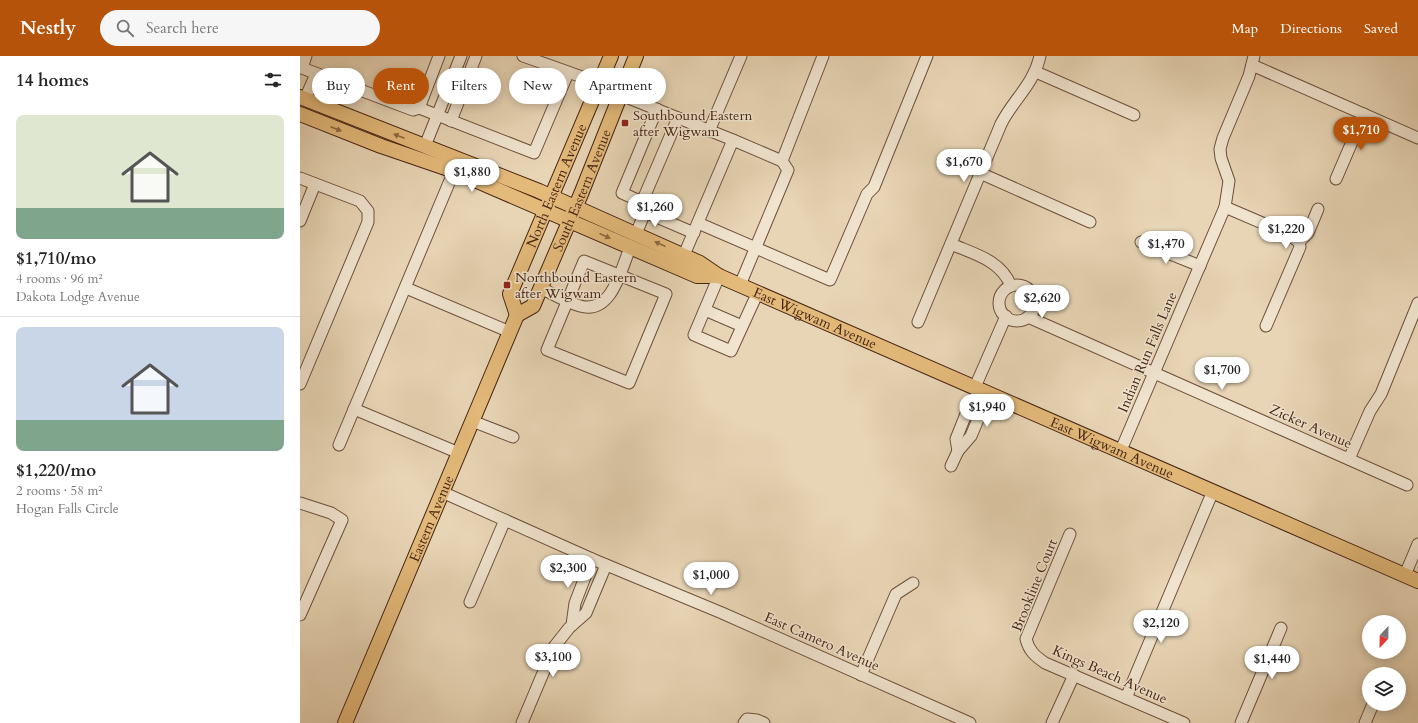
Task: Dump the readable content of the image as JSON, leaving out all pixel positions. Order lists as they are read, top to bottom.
{
  "streets": {
    "main road": [
      "North Eastern Avenue",
      "South Eastern Avenue",
      "East Wigwam Avenue",
      "Eastern Avenue"
    ],
    "street": [
      "Indian Run Falls Lane",
      "Zicker Avenue",
      "Brookline Court",
      "East Camero Avenue",
      "Kings Beach Avenue"
    ]
  },
  "crossings": [
    ["North Eastern Avenue", "South Eastern Avenue"],
    ["North Eastern Avenue", "East Wigwam Avenue"],
    ["North Eastern Avenue", "Eastern Avenue"],
    ["South Eastern Avenue", "East Wigwam Avenue"],
    ["South Eastern Avenue", "Eastern Avenue"],
    ["East Wigwam Avenue", "Indian Run Falls Lane"],
    ["Indian Run Falls Lane", "Zicker Avenue"],
    ["Eastern Avenue", "East Camero Avenue"],
    ["Brookline Court", "Kings Beach Avenue"]
  ],
  "places": {
    "transit": ["Southbound Eastern after Wigwam", "Northbound Eastern after Wigwam"]
  },
  "north": "bottom",
  "page": {
    "header": "Nestly",
    "search": "Search here",
    "nav": ["Map", "Directions", "Saved"],
    "heading": "14 homes",
    "chip": [
      "Buy",
      "Rent",
      "Filters",
      "New",
      "Apartment"
    ],
    "list": [
      {
        "name": "$1,710/mo",
        "note": "4 rooms · 96 m² · Dakota Lodge Avenue"
      },
      {
        "name": "$1,220/mo",
        "note": "2 rooms · 58 m² · Hogan Falls Circle"
      }
    ],
    "price": [
      "$1,710",
      "$1,670",
      "$1,880",
      "$1,260",
      "$1,220",
      "$1,470",
      "$2,620",
      "$1,700",
      "$1,940",
      "$2,300",
      "$1,000",
      "$2,120",
      "$3,100",
      "$1,440"
    ]
  }
}
